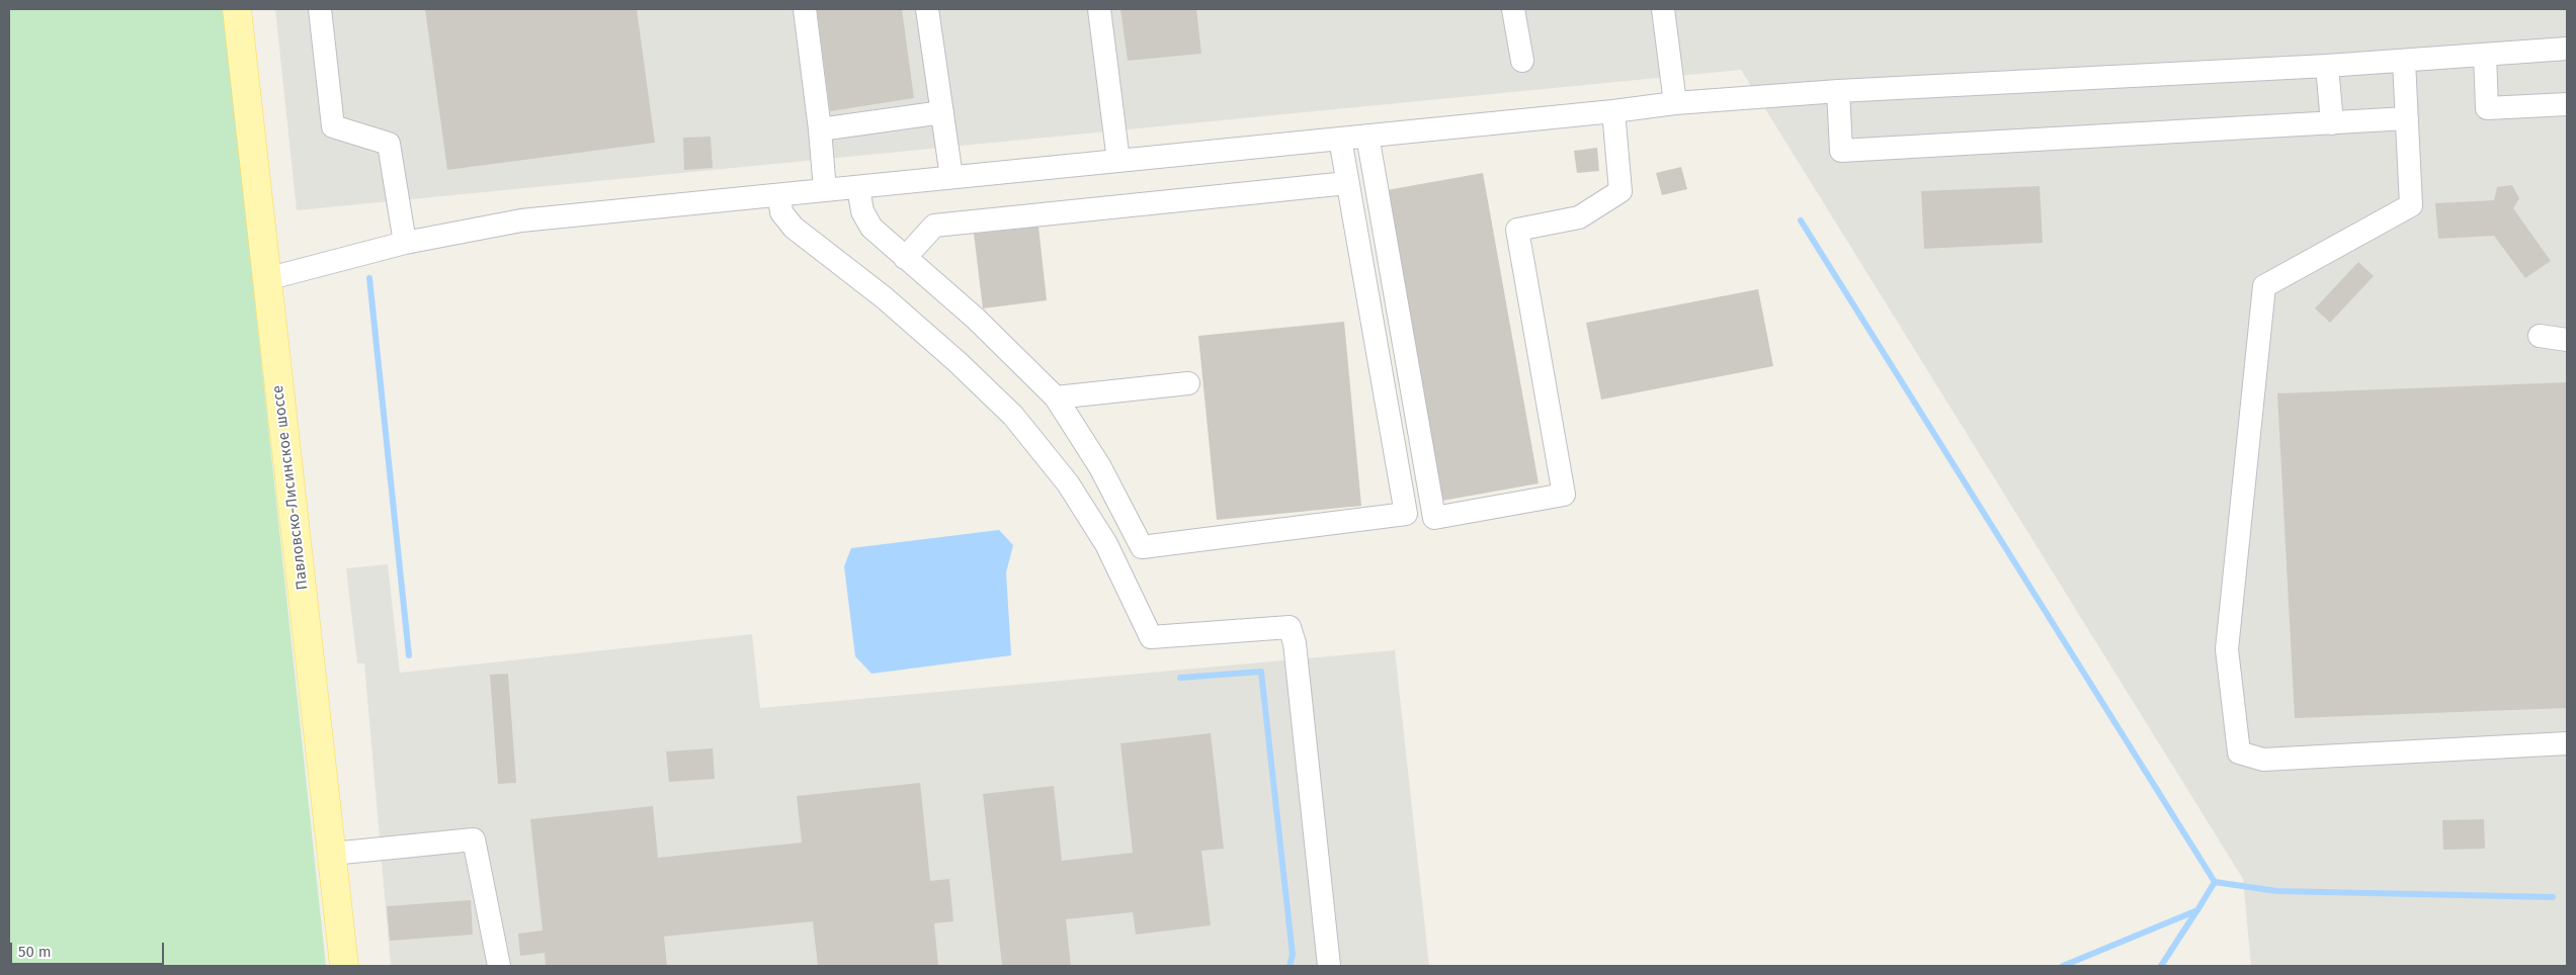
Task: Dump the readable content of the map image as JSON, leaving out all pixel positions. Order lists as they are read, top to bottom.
{
  "streets": {
    "main road": ["Павловско-Лисинское шоссе"]
  },
  "scale_bar": "50 m"
}
